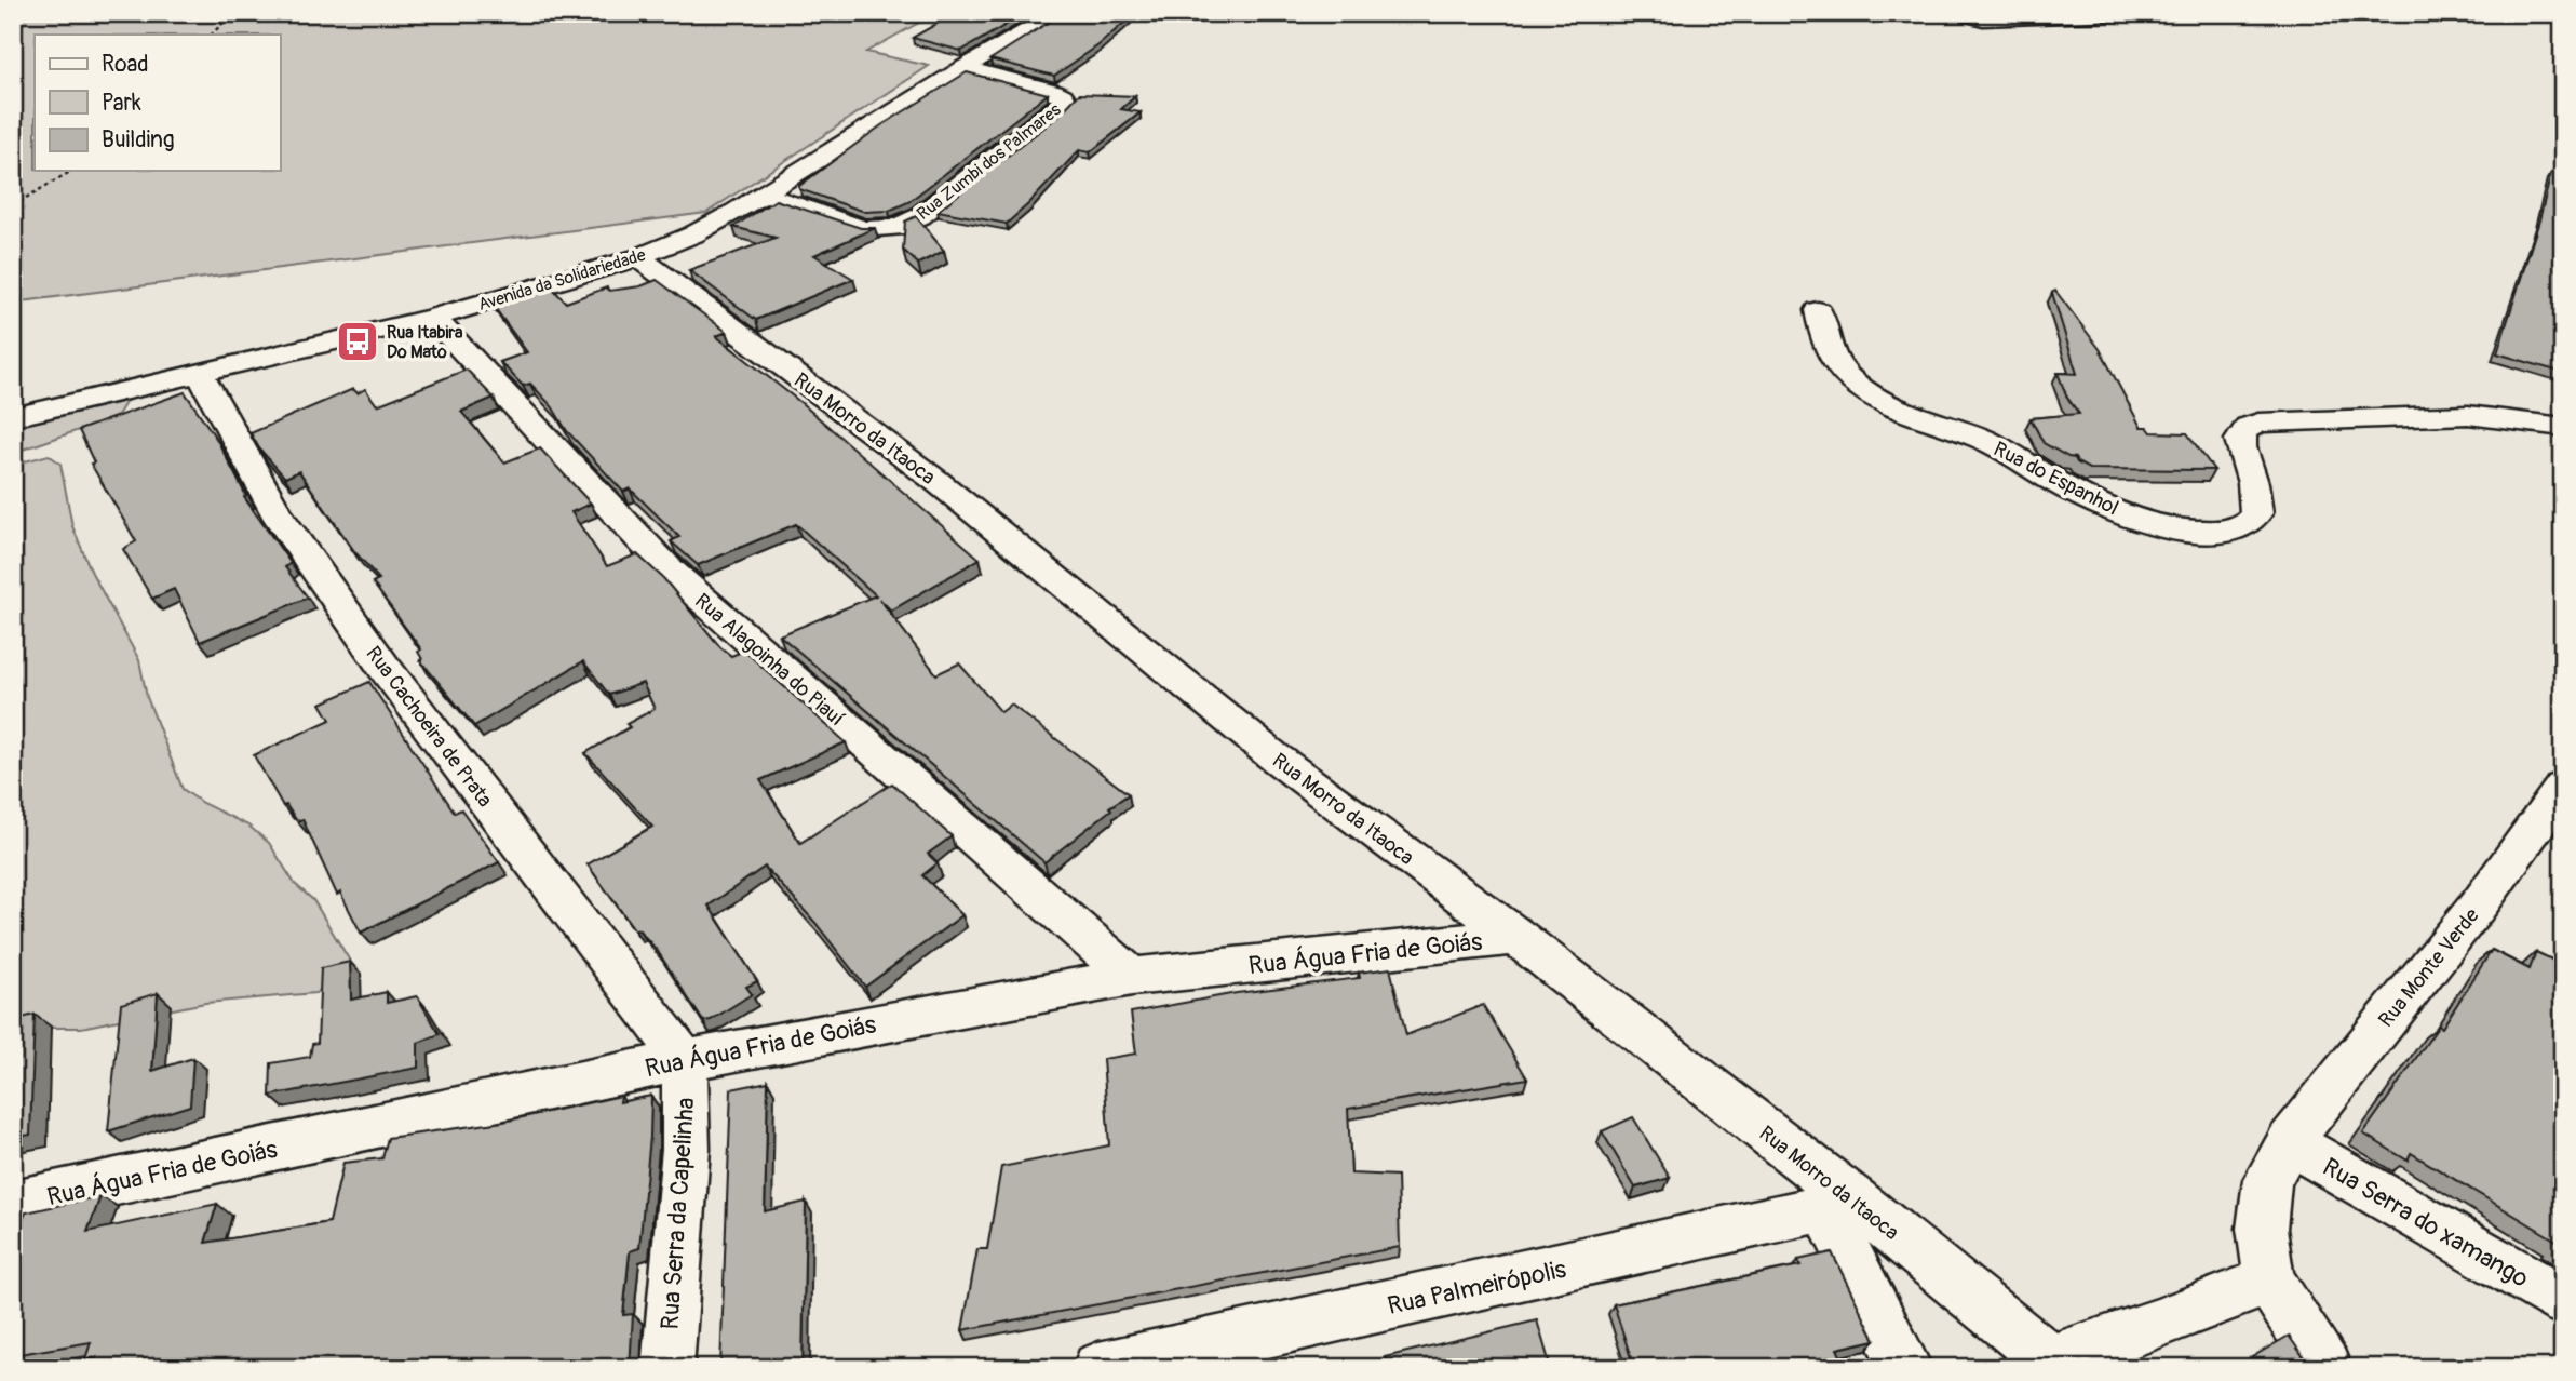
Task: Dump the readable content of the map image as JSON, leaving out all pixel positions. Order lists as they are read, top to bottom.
{
  "streets": {
    "street": [
      "Rua Zumbi dos Palmares",
      "Avenida da Solidariedade",
      "Rua Morro da Itaoca",
      "Rua do Espanhol",
      "Rua Alagoinha do Piauí",
      "Rua Cachoeira de Prata",
      "Rua Água Fria de Goiás",
      "Rua Monte Verde",
      "Rua Serra da Capelinha",
      "Rua Serra do xamango",
      "Rua Palmeirópolis"
    ]
  },
  "crossings": [
    ["Rua Zumbi dos Palmares", "Avenida da Solidariedade"],
    ["Avenida da Solidariedade", "Rua Morro da Itaoca"],
    ["Avenida da Solidariedade", "Rua Alagoinha do Piauí"],
    ["Avenida da Solidariedade", "Rua Cachoeira de Prata"],
    ["Rua Morro da Itaoca", "Rua Água Fria de Goiás"],
    ["Rua Morro da Itaoca", "Rua Palmeirópolis"],
    ["Rua Alagoinha do Piauí", "Rua Água Fria de Goiás"],
    ["Rua Cachoeira de Prata", "Rua Água Fria de Goiás"],
    ["Rua Cachoeira de Prata", "Rua Serra da Capelinha"],
    ["Rua Água Fria de Goiás", "Rua Serra da Capelinha"],
    ["Rua Monte Verde", "Rua Serra do xamango"]
  ],
  "places": {
    "bus stop": ["Rua Itabira Do Mato"]
  },
  "legend": ["Road", "Park", "Building"]
}
